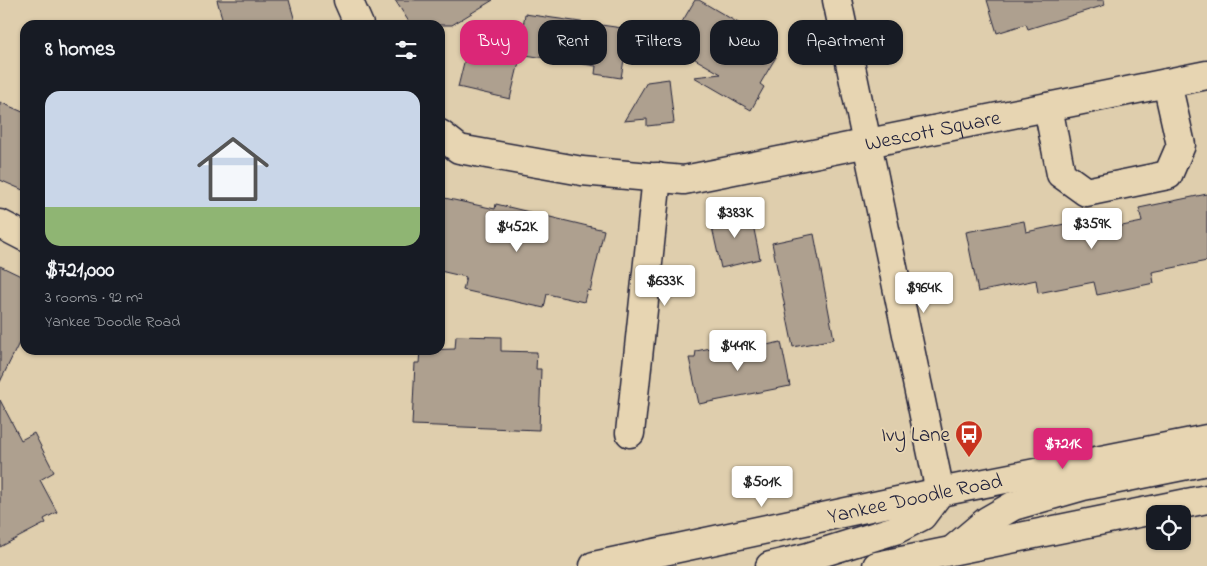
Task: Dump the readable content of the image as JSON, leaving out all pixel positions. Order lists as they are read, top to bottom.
{
  "streets": {
    "street": ["Wescott Square", "Yankee Doodle Road"]
  },
  "places": {
    "bus stop": ["Ivy Lane"]
  },
  "page": {
    "chip": [
      "Buy",
      "Rent",
      "Filters",
      "New",
      "Apartment"
    ],
    "heading": "8 homes",
    "list": [
      {
        "name": "$721,000",
        "note": "3 rooms · 92 m² · Yankee Doodle Road"
      }
    ],
    "price": [
      "$383K",
      "$359K",
      "$452K",
      "$633K",
      "$964K",
      "$449K",
      "$721K",
      "$501K"
    ]
  }
}
